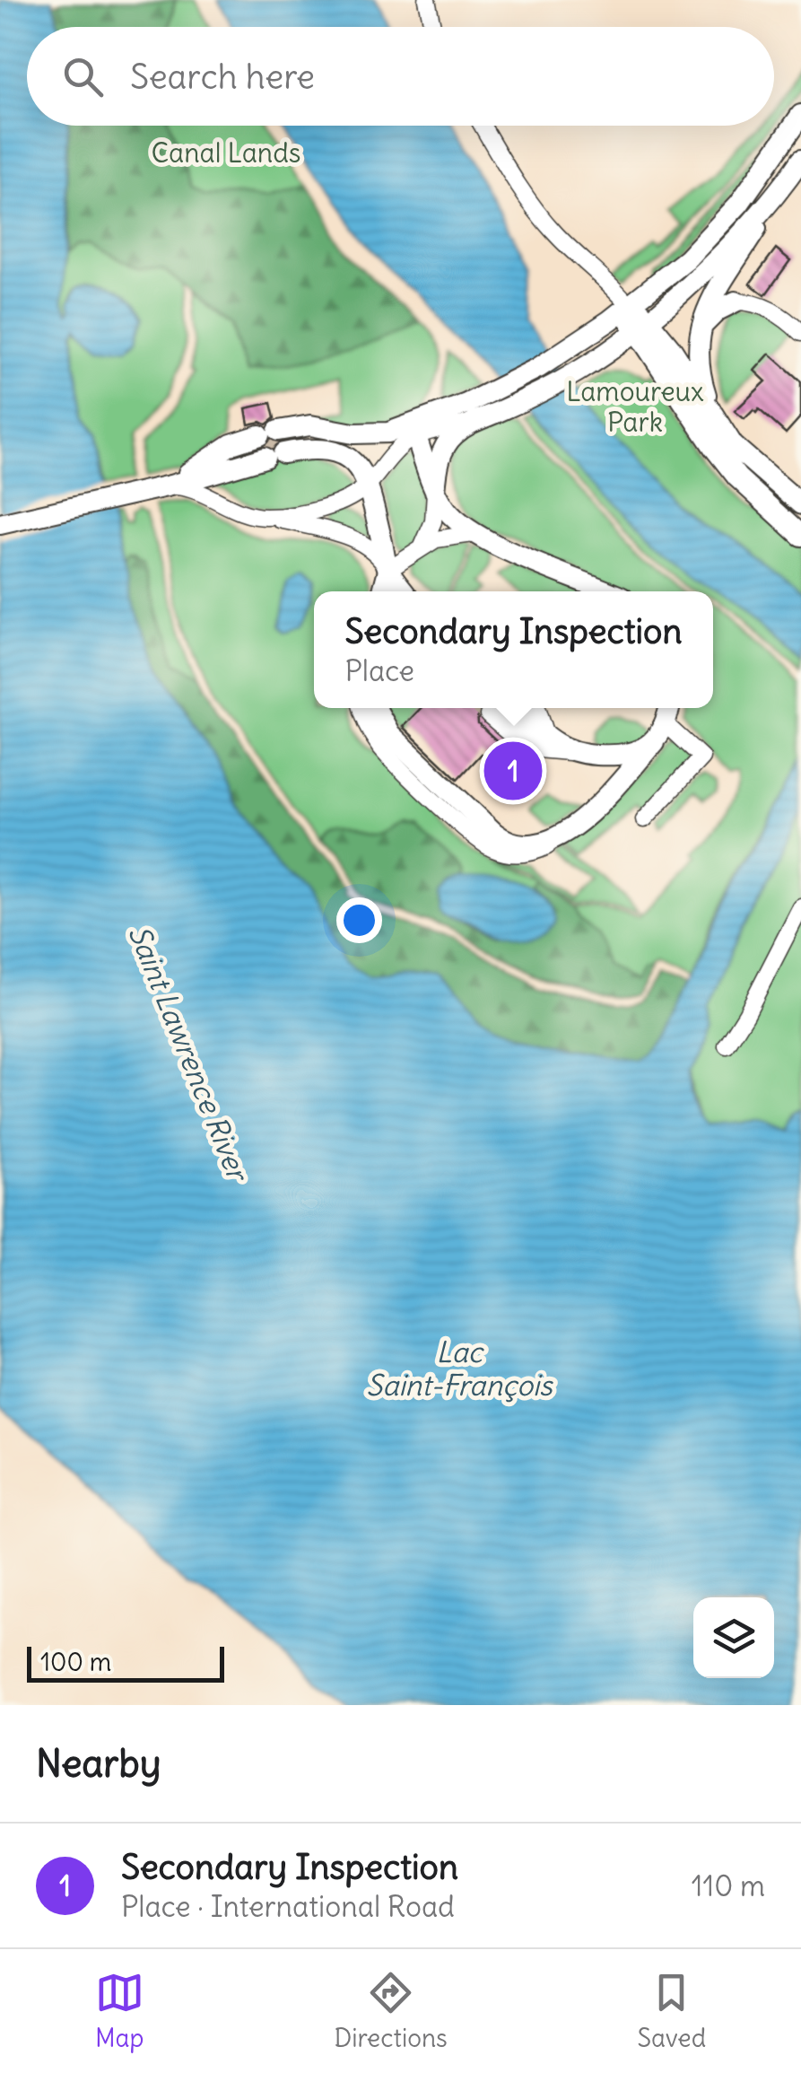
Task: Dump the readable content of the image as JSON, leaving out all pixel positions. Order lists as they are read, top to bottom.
{
  "water": ["Saint Lawrence River", "Lac Saint-François"],
  "parks": ["Canal Lands", "Lamoureux Park"],
  "scale_bar": "100 m",
  "page": {
    "search": "Search here",
    "popup": ["Secondary Inspection", "Place"],
    "pins": "1",
    "scale": "100 m",
    "heading": "Nearby",
    "list": [
      {
        "mark": "1",
        "name": "Secondary Inspection",
        "note": "Place · International Road",
        "value": "110 m"
      }
    ],
    "nav": ["Map", "Directions", "Saved"]
  }
}
